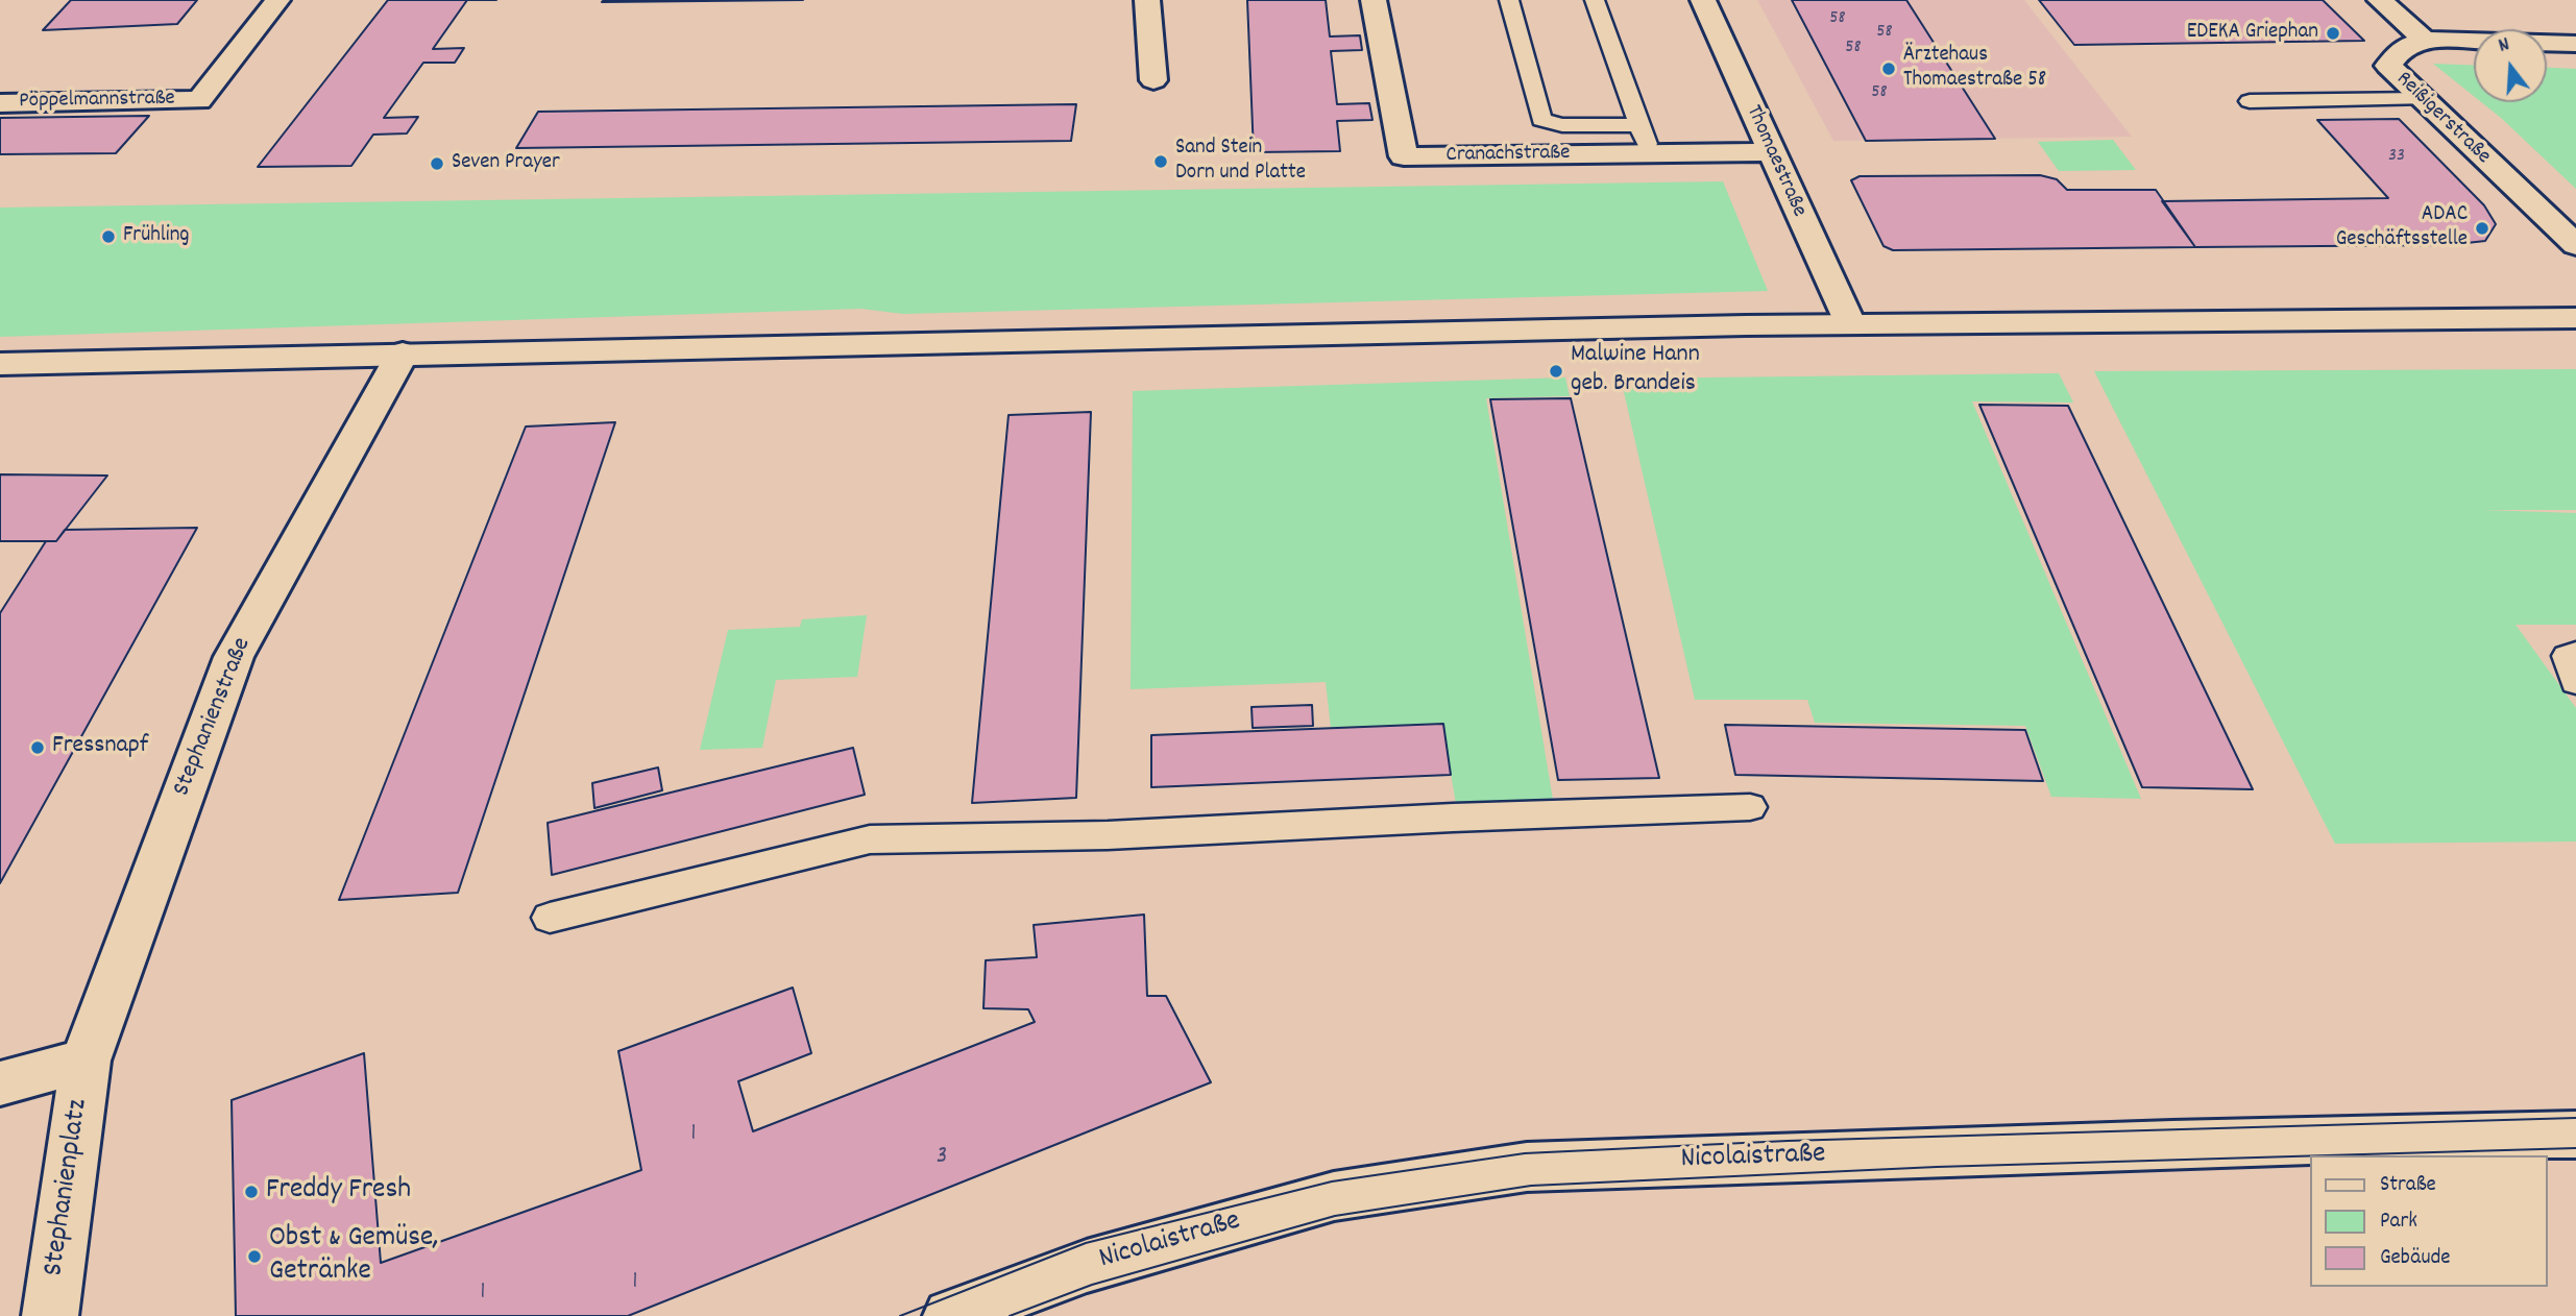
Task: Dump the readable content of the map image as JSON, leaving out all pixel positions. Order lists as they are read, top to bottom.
{
  "streets": {
    "street": [
      "Pöppelmannstraße",
      "Reißigerstraße",
      "Cranachstraße",
      "Thomaestraße",
      "Stephanienstraße",
      "Nicolaistraße",
      "Stephanienplatz"
    ]
  },
  "crossings": [
    ["Cranachstraße", "Thomaestraße"],
    ["Stephanienstraße", "Stephanienplatz"]
  ],
  "places": [
    "EDEKA Griephan",
    "Ärztehaus Thomaestraße 58",
    "Sand Stein Dorn und Platte",
    "Seven Prayer",
    "ADAC Geschäftsstelle",
    "Frühling",
    "Malwine Hann geb. Brandeis",
    "Fressnapf",
    "Freddy Fresh",
    "Obst & Gemüse, Getränke"
  ],
  "house_numbers": [
    "58",
    "58",
    "58",
    "58",
    "33",
    "1",
    "3",
    "1",
    "1"
  ],
  "legend": ["Straße", "Park", "Gebäude"],
  "north": "top"
}
